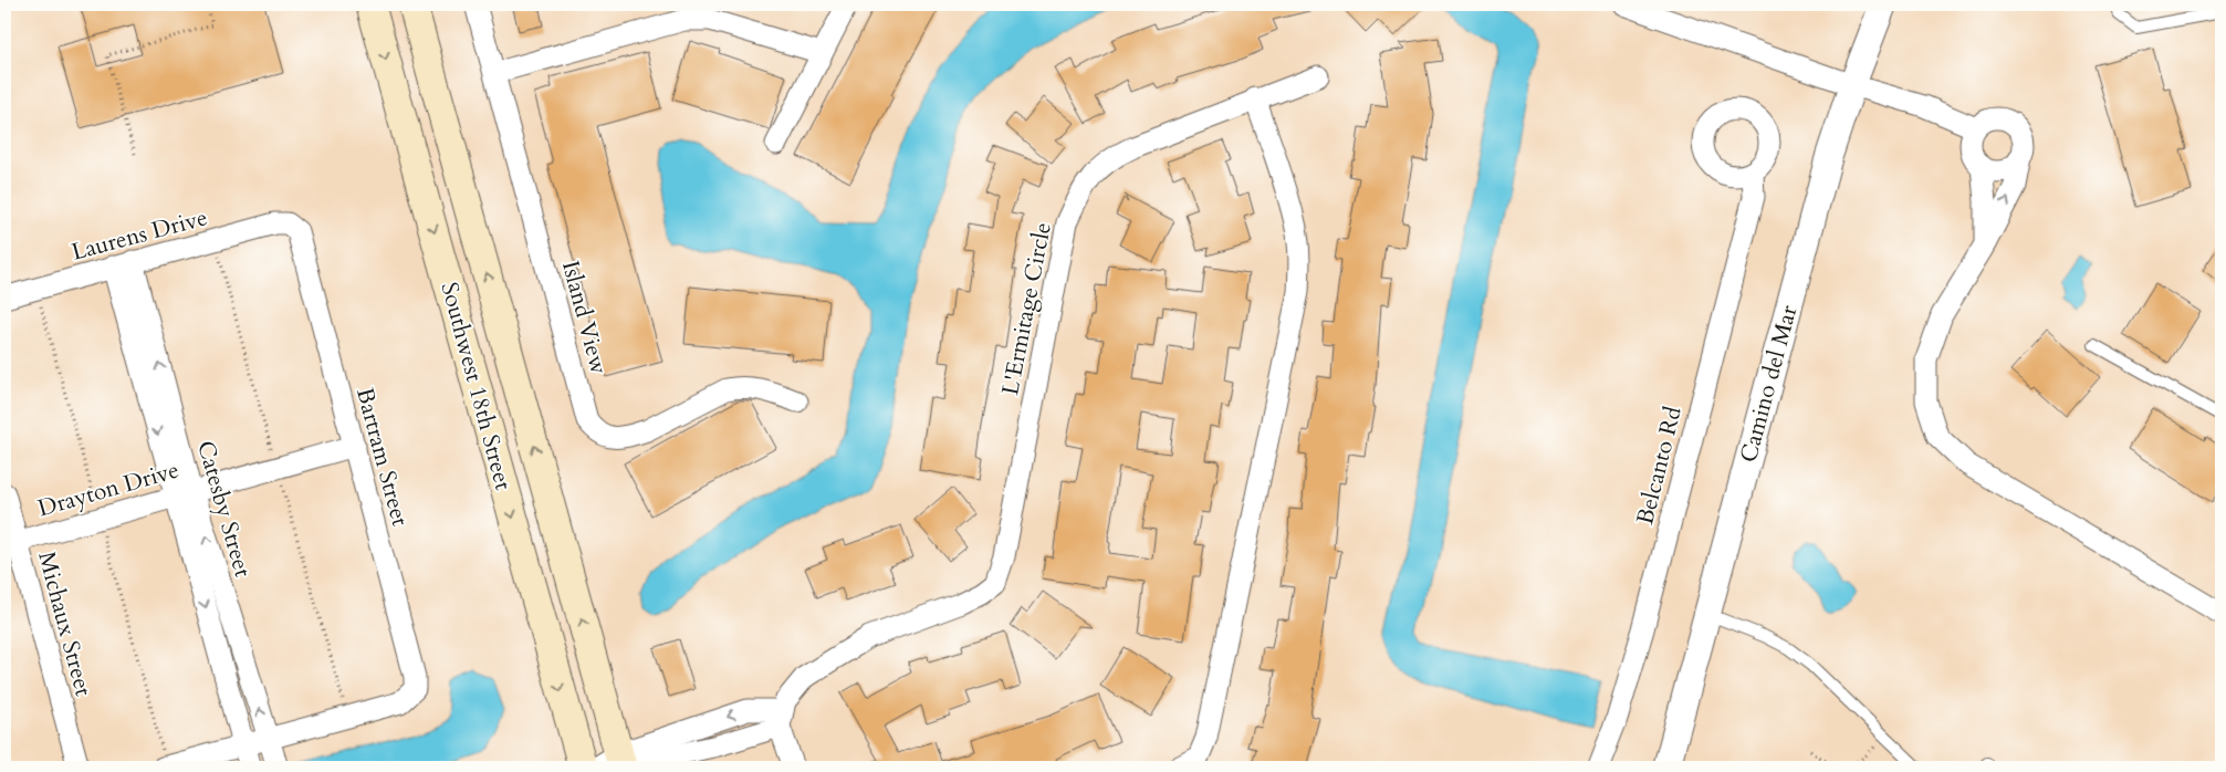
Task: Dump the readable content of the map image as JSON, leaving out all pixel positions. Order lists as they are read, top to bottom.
{
  "streets": {
    "main road": ["Southwest 18th Street"],
    "street": [
      "Laurens Drive",
      "L'Ermitage Circle",
      "Island View",
      "Camino del Mar",
      "Bartram Street",
      "Belcanto Rd",
      "Drayton Drive",
      "Catesby Street",
      "Michaux Street"
    ]
  },
  "crossings": [
    ["Laurens Drive", "Bartram Street"],
    ["Laurens Drive", "Catesby Street"],
    ["Bartram Street", "Drayton Drive"],
    ["Bartram Street", "Catesby Street"],
    ["Drayton Drive", "Catesby Street"],
    ["Drayton Drive", "Michaux Street"]
  ]
}
